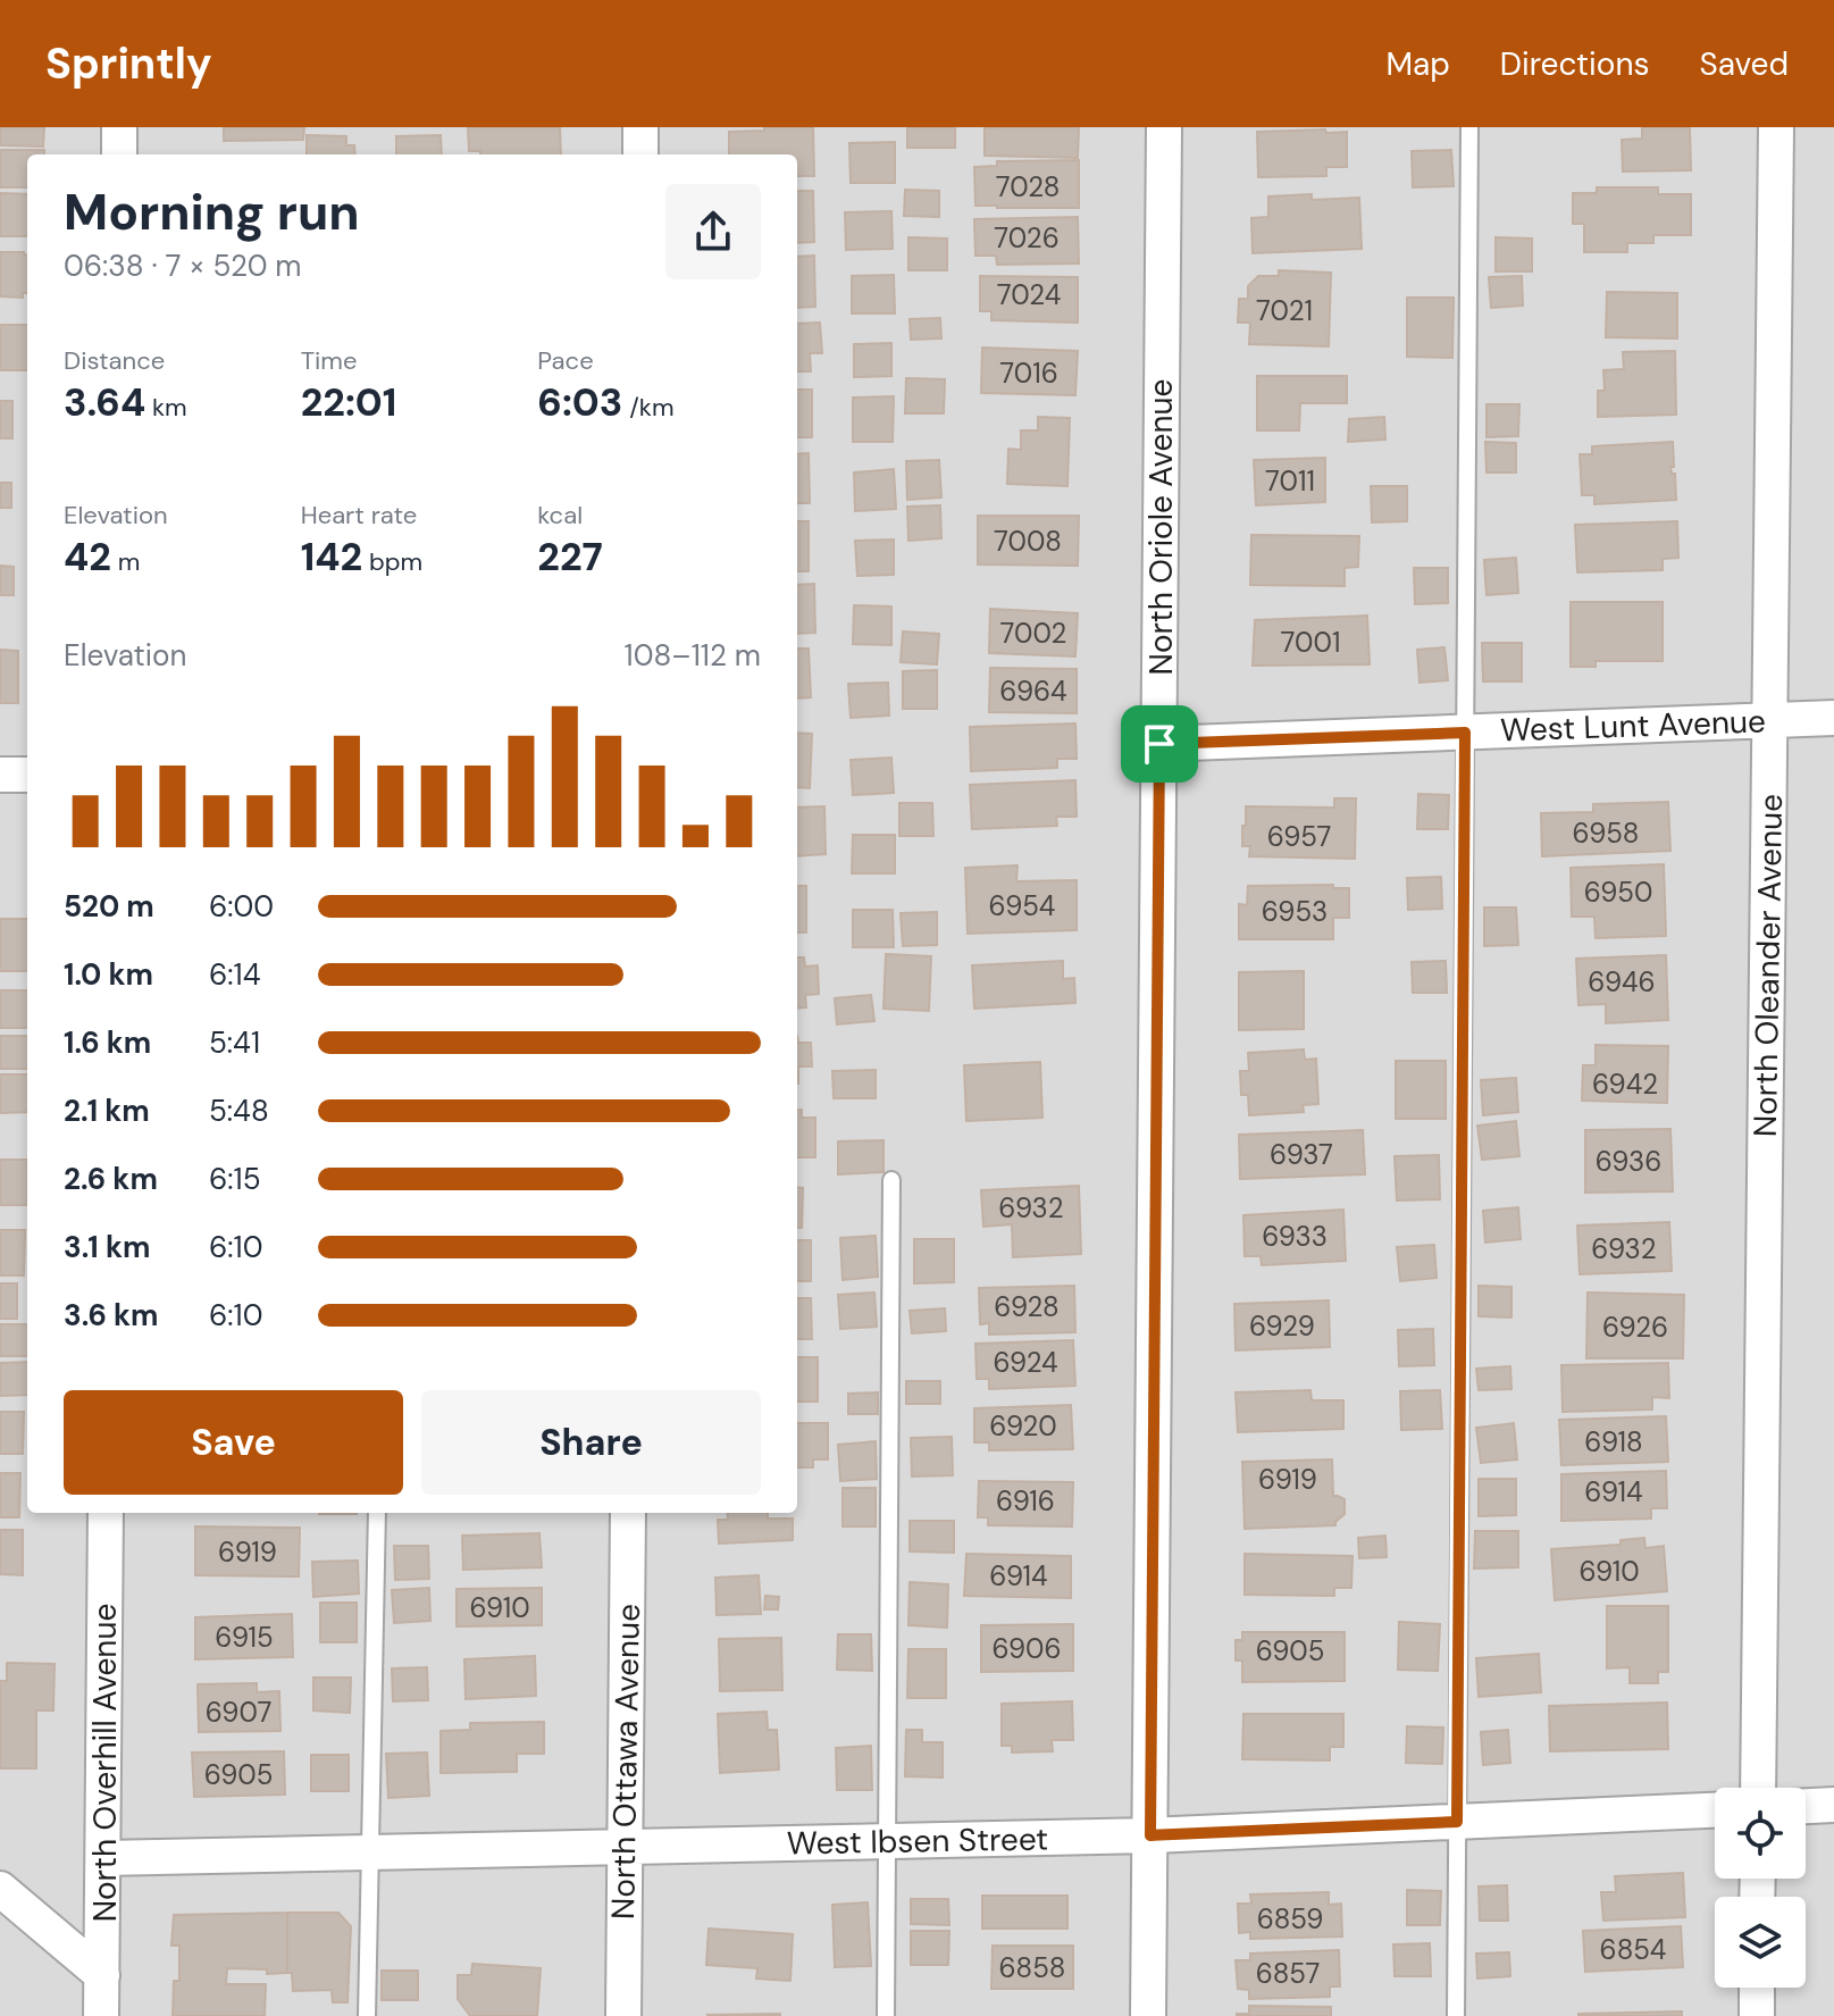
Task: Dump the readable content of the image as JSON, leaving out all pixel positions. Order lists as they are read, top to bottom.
{
  "streets": {
    "street": [
      "North Oriole Avenue",
      "West Lunt Avenue",
      "North Oleander Avenue",
      "North Ottawa Avenue",
      "North Overhill Avenue",
      "West Ibsen Street"
    ]
  },
  "crossings": [
    ["North Oriole Avenue", "West Lunt Avenue"],
    ["North Oriole Avenue", "West Ibsen Street"],
    ["West Lunt Avenue", "North Oleander Avenue"],
    ["North Ottawa Avenue", "West Ibsen Street"],
    ["North Overhill Avenue", "West Ibsen Street"]
  ],
  "house_numbers": [
    "7028",
    "7026",
    "7024",
    "7021",
    "7016",
    "7011",
    "7008",
    "7002",
    "7001",
    "6964",
    "6958",
    "6957",
    "6950",
    "6954",
    "6953",
    "6946",
    "6942",
    "6937",
    "6936",
    "6932",
    "6933",
    "6932",
    "6928",
    "6929",
    "6926",
    "6924",
    "6920",
    "6918",
    "6919",
    "6914",
    "6916",
    "6919",
    "6910",
    "6914",
    "6910",
    "6915",
    "6906",
    "6905",
    "6907",
    "6905",
    "6859",
    "6854",
    "6858",
    "6857"
  ],
  "page": {
    "header": "Sprintly",
    "nav": ["Map", "Directions", "Saved"],
    "heading": ["Morning run", "06:38 · 7 × 520 m"],
    "stats": [
      ["Distance", "3.64 km"],
      ["Time", "22:01"],
      ["Pace", "6:03 /km"],
      ["Elevation", "42 m"],
      ["Heart rate", "142 bpm"],
      ["kcal", "227"]
    ],
    "chart": ["Elevation", "108–112 m"],
    "list": [
      {
        "name": "520 m",
        "note": "6:00"
      },
      {
        "name": "1.0 km",
        "note": "6:14"
      },
      {
        "name": "1.6 km",
        "note": "5:41"
      },
      {
        "name": "2.1 km",
        "note": "5:48"
      },
      {
        "name": "2.6 km",
        "note": "6:15"
      },
      {
        "name": "3.1 km",
        "note": "6:10"
      },
      {
        "name": "3.6 km",
        "note": "6:10"
      }
    ],
    "buttons": ["Save", "Share"]
  }
}
